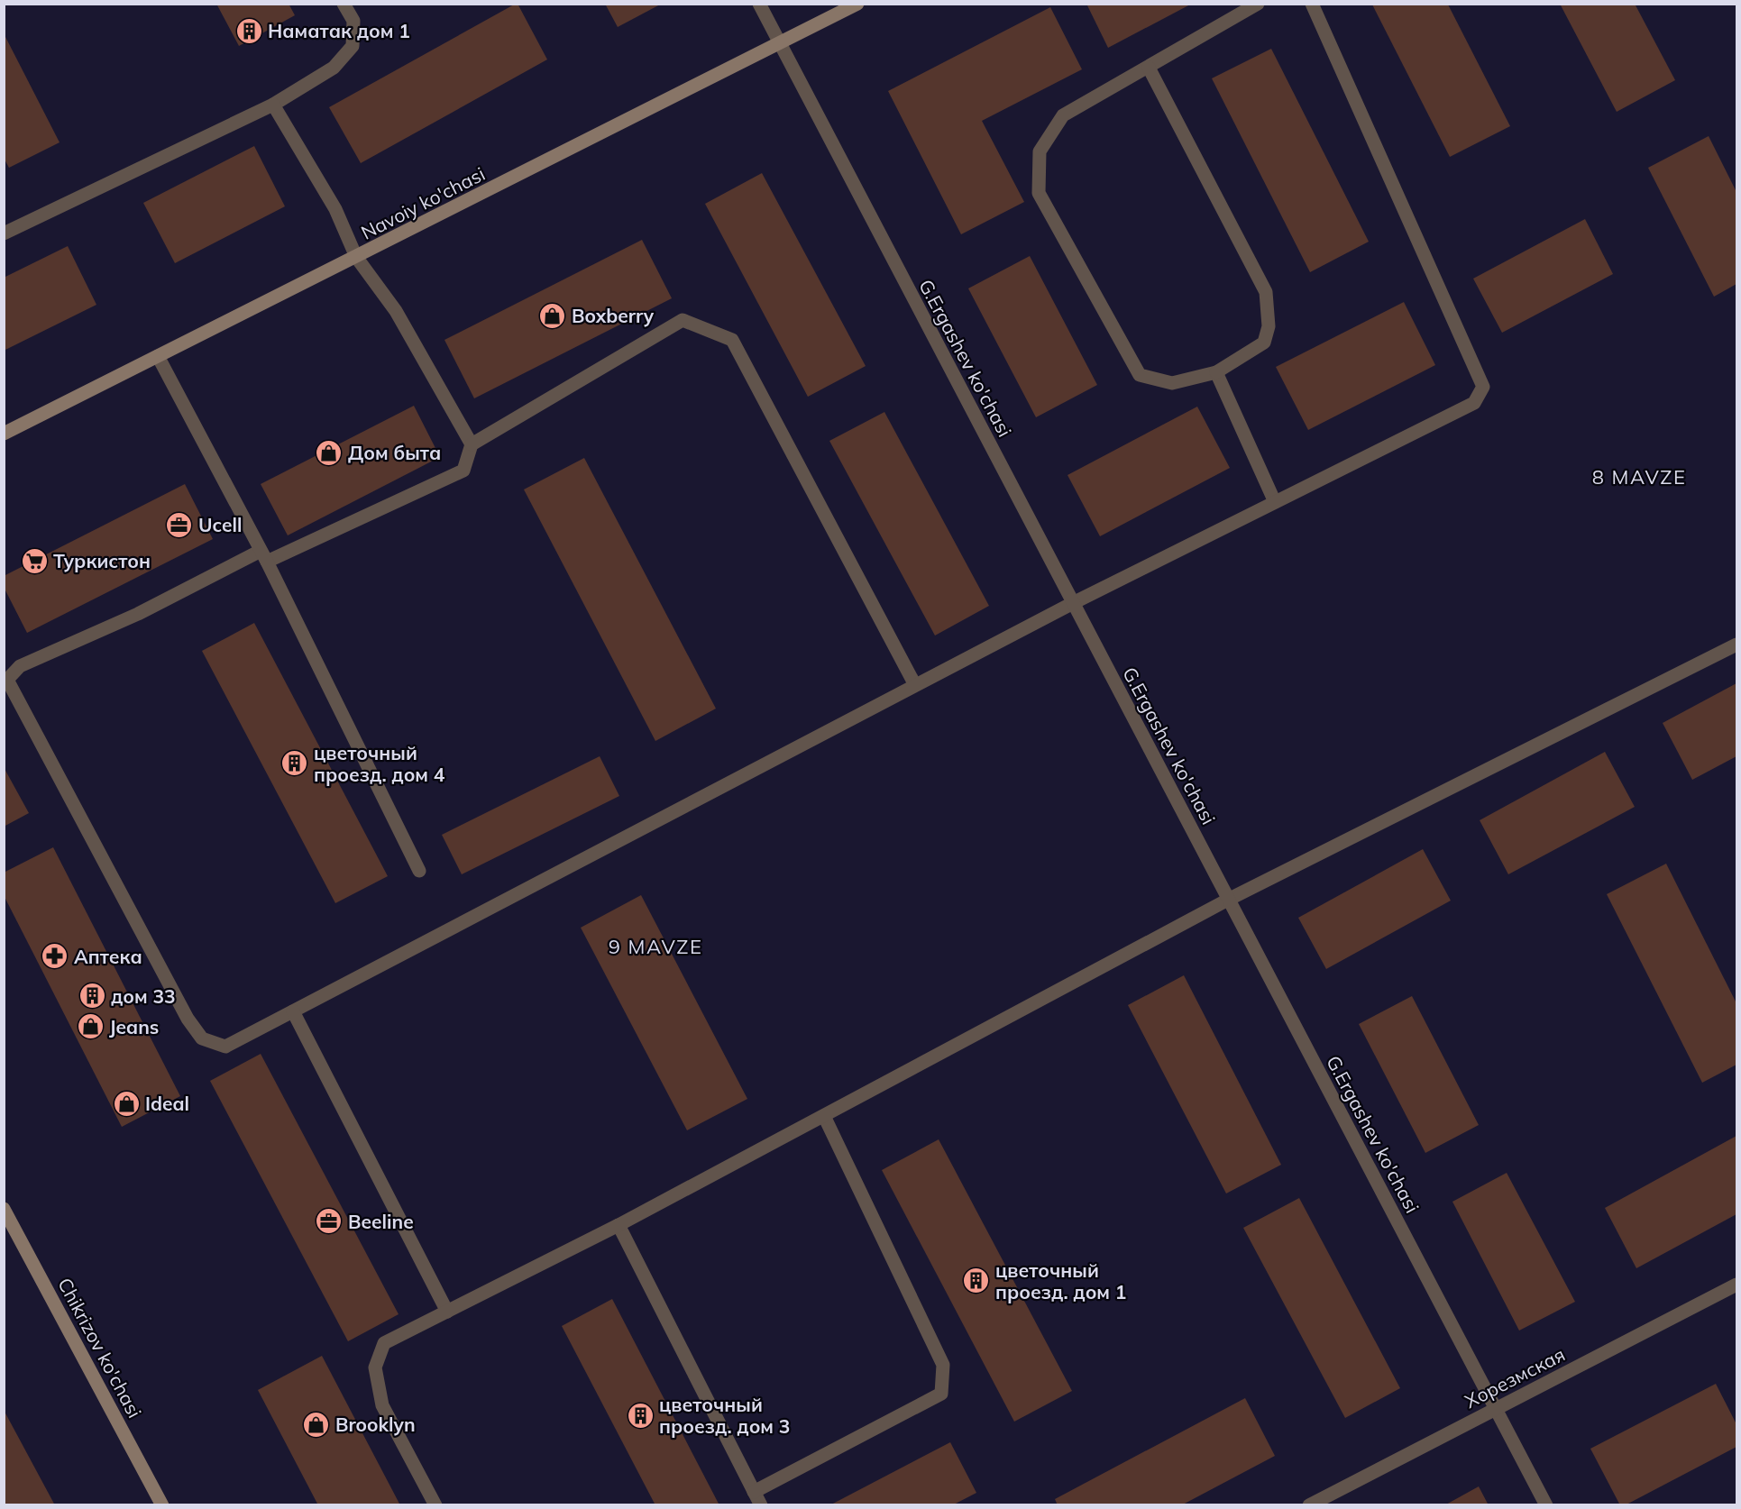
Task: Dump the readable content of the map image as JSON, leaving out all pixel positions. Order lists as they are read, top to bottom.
{
  "streets": {
    "main road": ["Navoiy ko'chasi", "Chikrizov ko'chasi"],
    "street": ["G.Ergashev ko'chasi", "Хорезмская"]
  },
  "crossings": [
    ["Navoiy ko'chasi", "G.Ergashev ko'chasi"],
    ["G.Ergashev ko'chasi", "Хорезмская"]
  ],
  "districts": ["8 MAVZE", "9 MAVZE"],
  "places": {
    "building": [
      "Наматак дом 1",
      "цветочный проезд. дом 4",
      "дом 33",
      "цветочный проезд. дом 1",
      "цветочный проезд. дом 3"
    ],
    "shop": [
      "Boxberry",
      "Дом быта",
      "Jeans",
      "Ideal",
      "Brooklyn"
    ],
    "office": ["Ucell", "Beeline"],
    "supermarket": ["Туркистон"],
    "pharmacy": ["Аптека"]
  }
}
